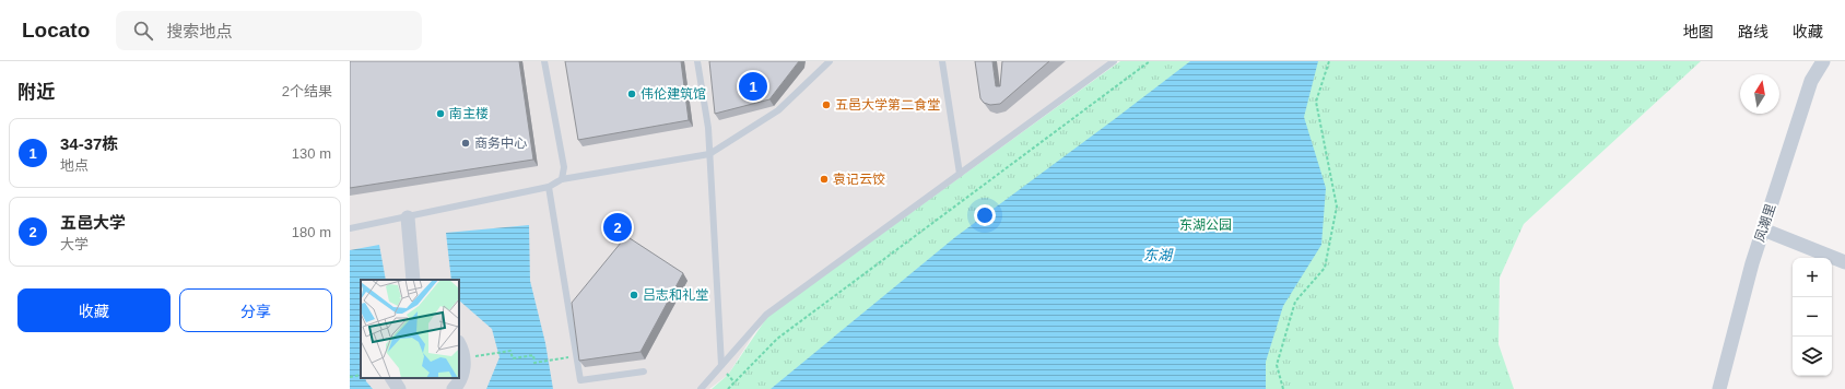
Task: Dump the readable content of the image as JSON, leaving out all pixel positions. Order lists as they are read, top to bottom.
{
  "streets": {
    "street": ["凤潮里"]
  },
  "water": ["东湖"],
  "parks": ["东湖公园"],
  "places": [
    "伟伦建筑馆",
    "五邑大学第二食堂",
    "南主楼",
    "商务中心",
    "袁记云饺",
    "吕志和礼堂"
  ],
  "north": "top",
  "page": {
    "header": "Locato",
    "search": "搜索地点",
    "nav": ["地图", "路线", "收藏"],
    "heading": ["附近", "2个结果"],
    "pins": ["1", "2"],
    "list": [
      {
        "mark": "1",
        "name": "34-37栋",
        "note": "地点",
        "value": "130 m"
      },
      {
        "mark": "2",
        "name": "五邑大学",
        "note": "大学",
        "value": "180 m"
      }
    ],
    "map_buttons": ["+", "−"],
    "buttons": ["收藏", "分享"]
  }
}
